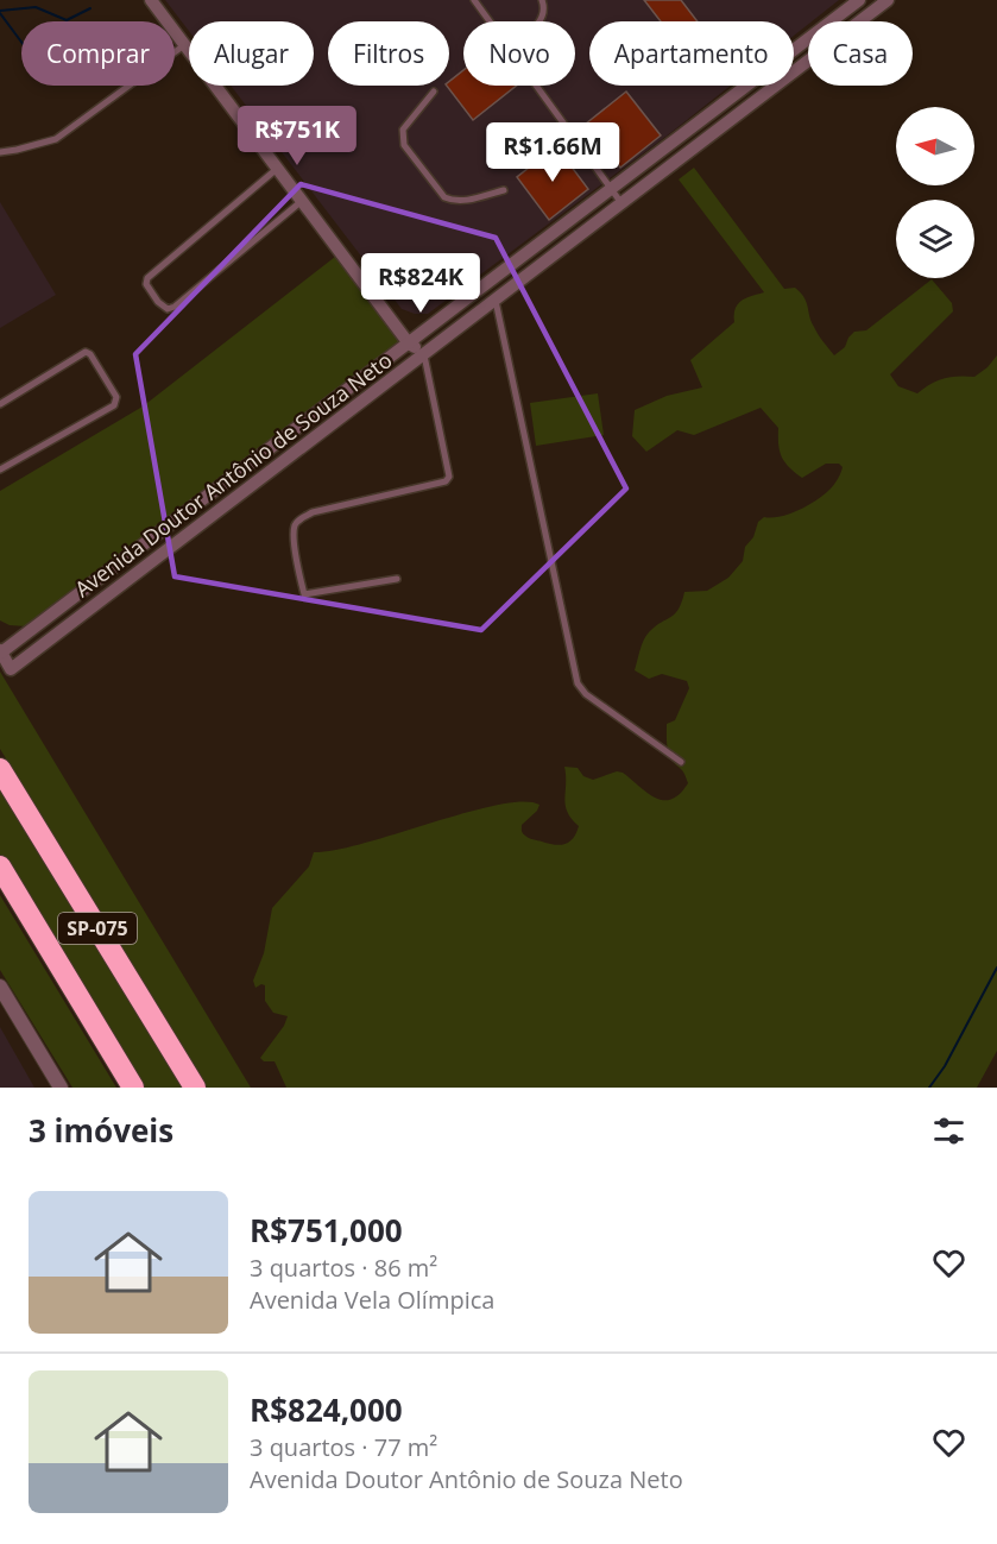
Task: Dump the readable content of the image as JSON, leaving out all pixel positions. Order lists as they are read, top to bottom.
{
  "streets": {
    "highway": ["SP-075"],
    "street": ["Avenida Doutor Antônio de Souza Neto"]
  },
  "north": "left",
  "page": {
    "chip": [
      "Comprar",
      "Alugar",
      "Filtros",
      "Novo",
      "Apartamento",
      "Casa"
    ],
    "price": ["R$751K", "R$1.66M", "R$824K"],
    "heading": "3 imóveis",
    "list": [
      {
        "name": "R$751,000",
        "note": "3 quartos · 86 m² · Avenida Vela Olímpica"
      },
      {
        "name": "R$824,000",
        "note": "3 quartos · 77 m² · Avenida Doutor Antônio de Souza Neto"
      }
    ]
  }
}
